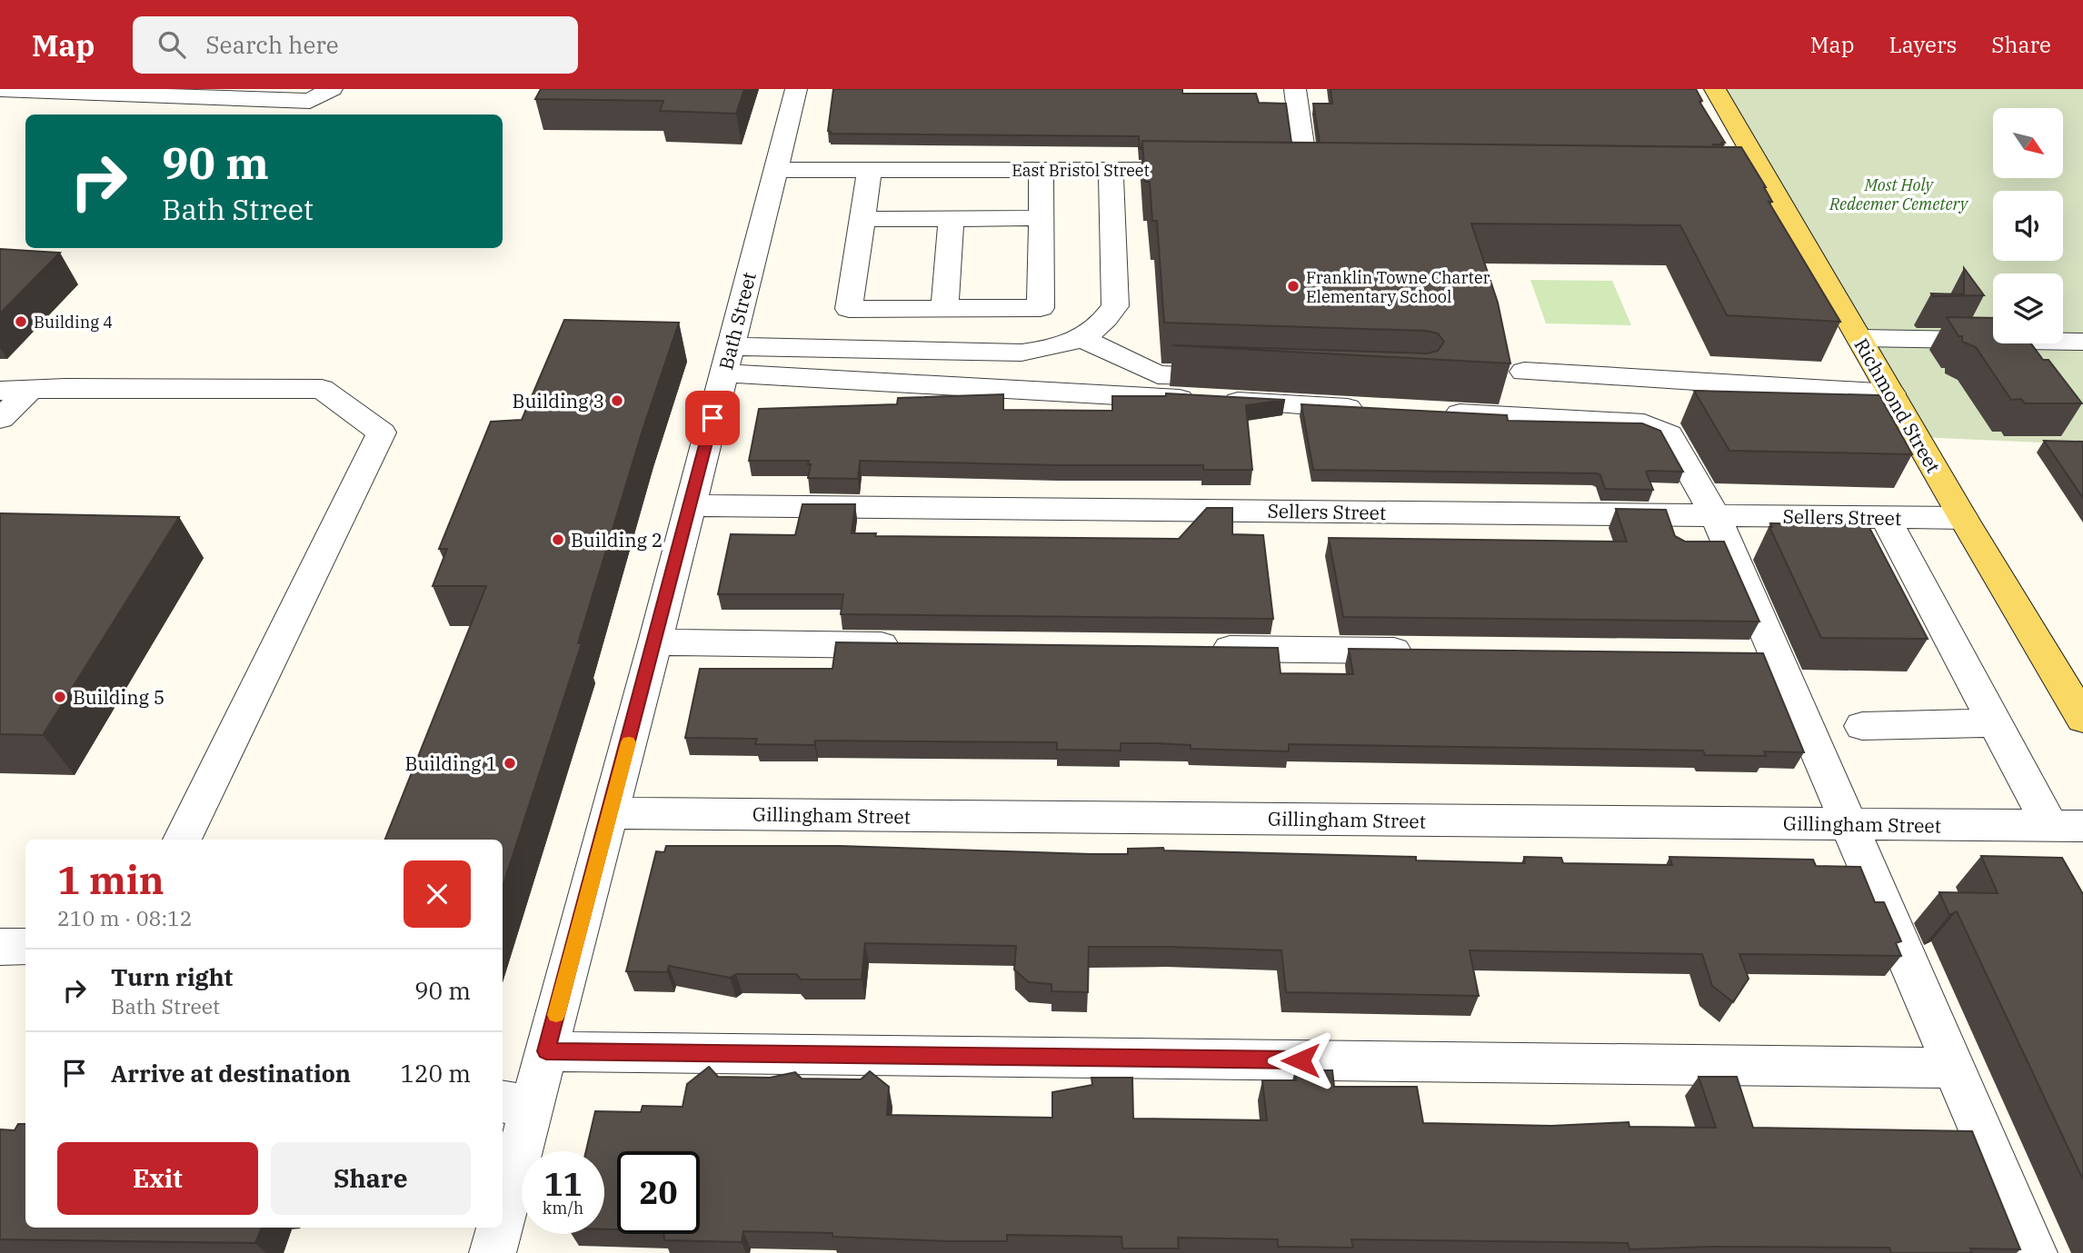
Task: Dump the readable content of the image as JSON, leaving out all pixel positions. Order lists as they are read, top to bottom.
{
  "streets": {
    "main road": ["Richmond Street"],
    "street": [
      "East Bristol Street",
      "Bath Street",
      "Sellers Street",
      "Gillingham Street"
    ]
  },
  "crossings": [
    ["East Bristol Street", "Bath Street"],
    ["Bath Street", "Sellers Street"],
    ["Bath Street", "Gillingham Street"],
    ["Richmond Street", "Sellers Street"]
  ],
  "parks": ["Most Holy Redeemer Cemetery"],
  "places": [
    "Franklin Towne Charter Elementary School",
    "Building 4",
    "Building 3",
    "Building 2",
    "Building 5",
    "Building 1"
  ],
  "north": "bottom right",
  "page": {
    "header": "Map",
    "search": "Search here",
    "nav": ["Map", "Layers", "Share"],
    "turn": ["90 m", "Bath Street"],
    "heading": ["1 min", "210 m · 08:12"],
    "list": [
      {
        "name": "Turn right",
        "note": "Bath Street",
        "value": "90 m"
      },
      {
        "name": "Arrive at destination",
        "value": "120 m"
      }
    ],
    "buttons": ["Exit", "Share"],
    "speed": "11 km/h",
    "limit": "20"
  }
}
